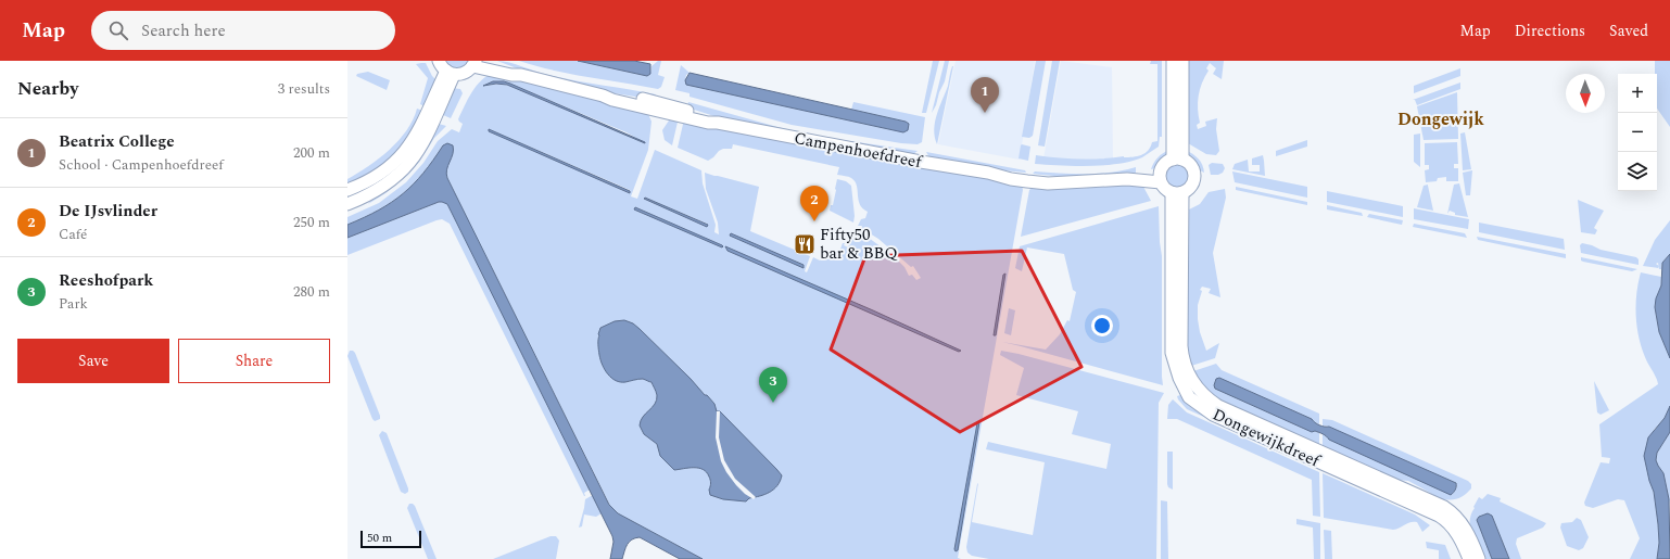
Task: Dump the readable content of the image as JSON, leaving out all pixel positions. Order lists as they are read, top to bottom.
{
  "streets": {
    "street": ["Campenhoefdreef", "Dongewijkdreef"]
  },
  "crossings": [
    ["Campenhoefdreef", "Dongewijkdreef"]
  ],
  "districts": ["Dongewijk"],
  "places": {
    "restaurant": ["Fifty50 bar & BBQ"]
  },
  "scale_bar": "50 m",
  "north": "bottom",
  "page": {
    "header": "Map",
    "search": "Search here",
    "nav": ["Map", "Directions", "Saved"],
    "heading": ["Nearby", "3 results"],
    "map_buttons": ["+", "−"],
    "pins": ["1", "2", "3"],
    "list": [
      {
        "mark": "1",
        "name": "Beatrix College",
        "note": "School · Campenhoefdreef",
        "value": "200 m"
      },
      {
        "mark": "2",
        "name": "De IJsvlinder",
        "note": "Café",
        "value": "250 m"
      },
      {
        "mark": "3",
        "name": "Reeshofpark",
        "note": "Park",
        "value": "280 m"
      }
    ],
    "buttons": ["Save", "Share"],
    "scale": "50 m"
  }
}
